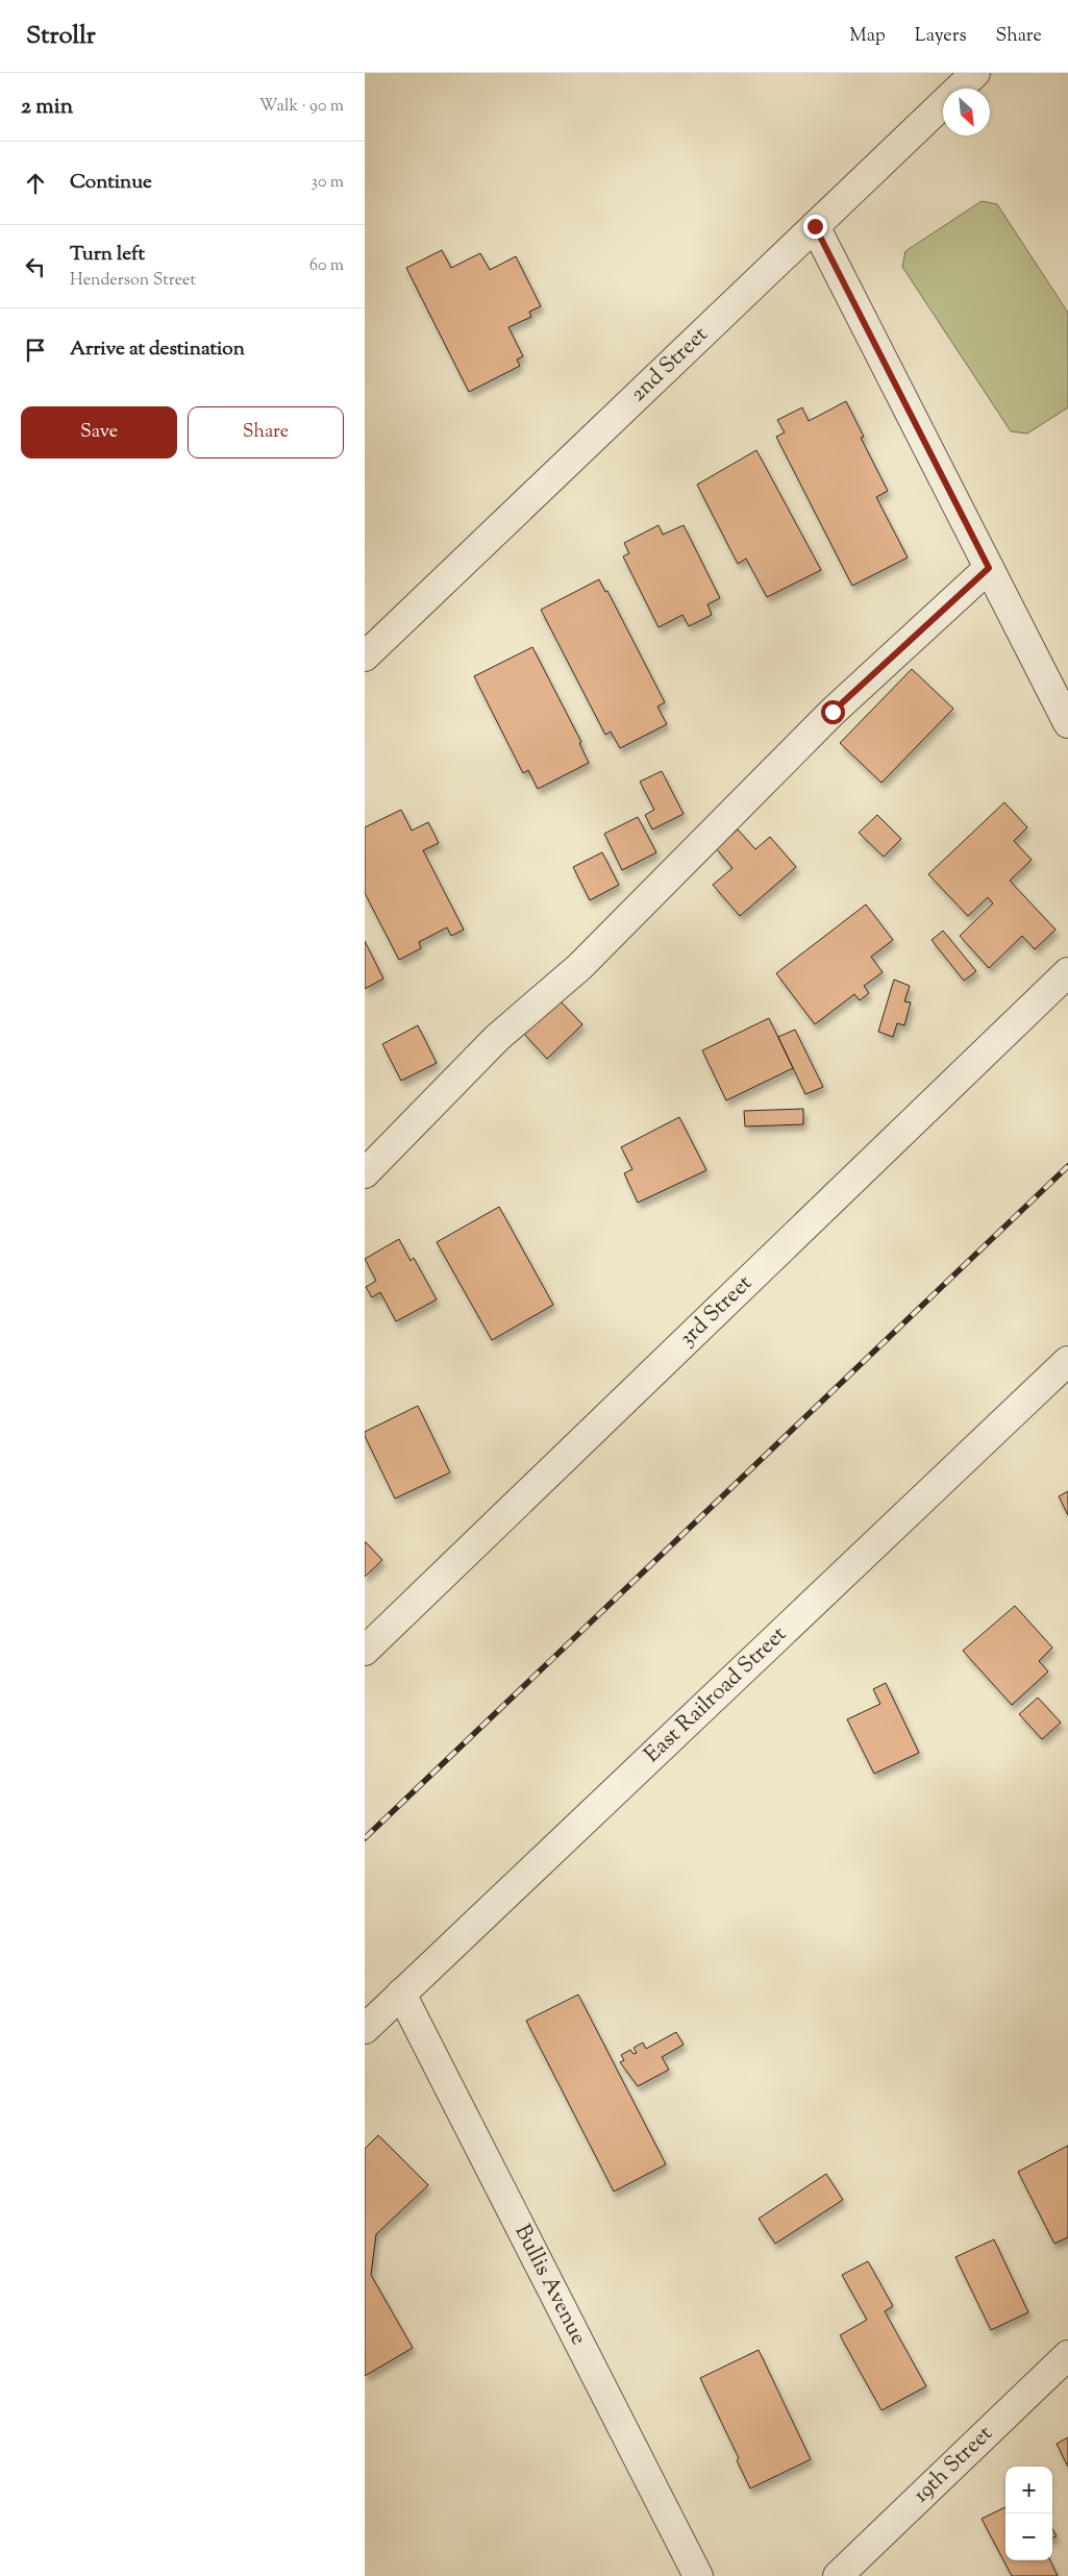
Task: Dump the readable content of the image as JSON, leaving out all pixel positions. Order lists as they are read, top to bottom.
{
  "streets": {
    "street": [
      "2nd Street",
      "3rd Street",
      "East Railroad Street",
      "Bullis Avenue",
      "19th Street"
    ]
  },
  "crossings": [
    ["East Railroad Street", "Bullis Avenue"]
  ],
  "north": "bottom right",
  "page": {
    "header": "Strollr",
    "nav": ["Map", "Layers", "Share"],
    "heading": ["2 min", "Walk · 90 m"],
    "list": [
      ["Continue", "30 m"],
      ["Turn left", "Henderson Street", "60 m"],
      "Arrive at destination"
    ],
    "buttons": ["Save", "Share"],
    "map_buttons": ["+", "−"]
  }
}
